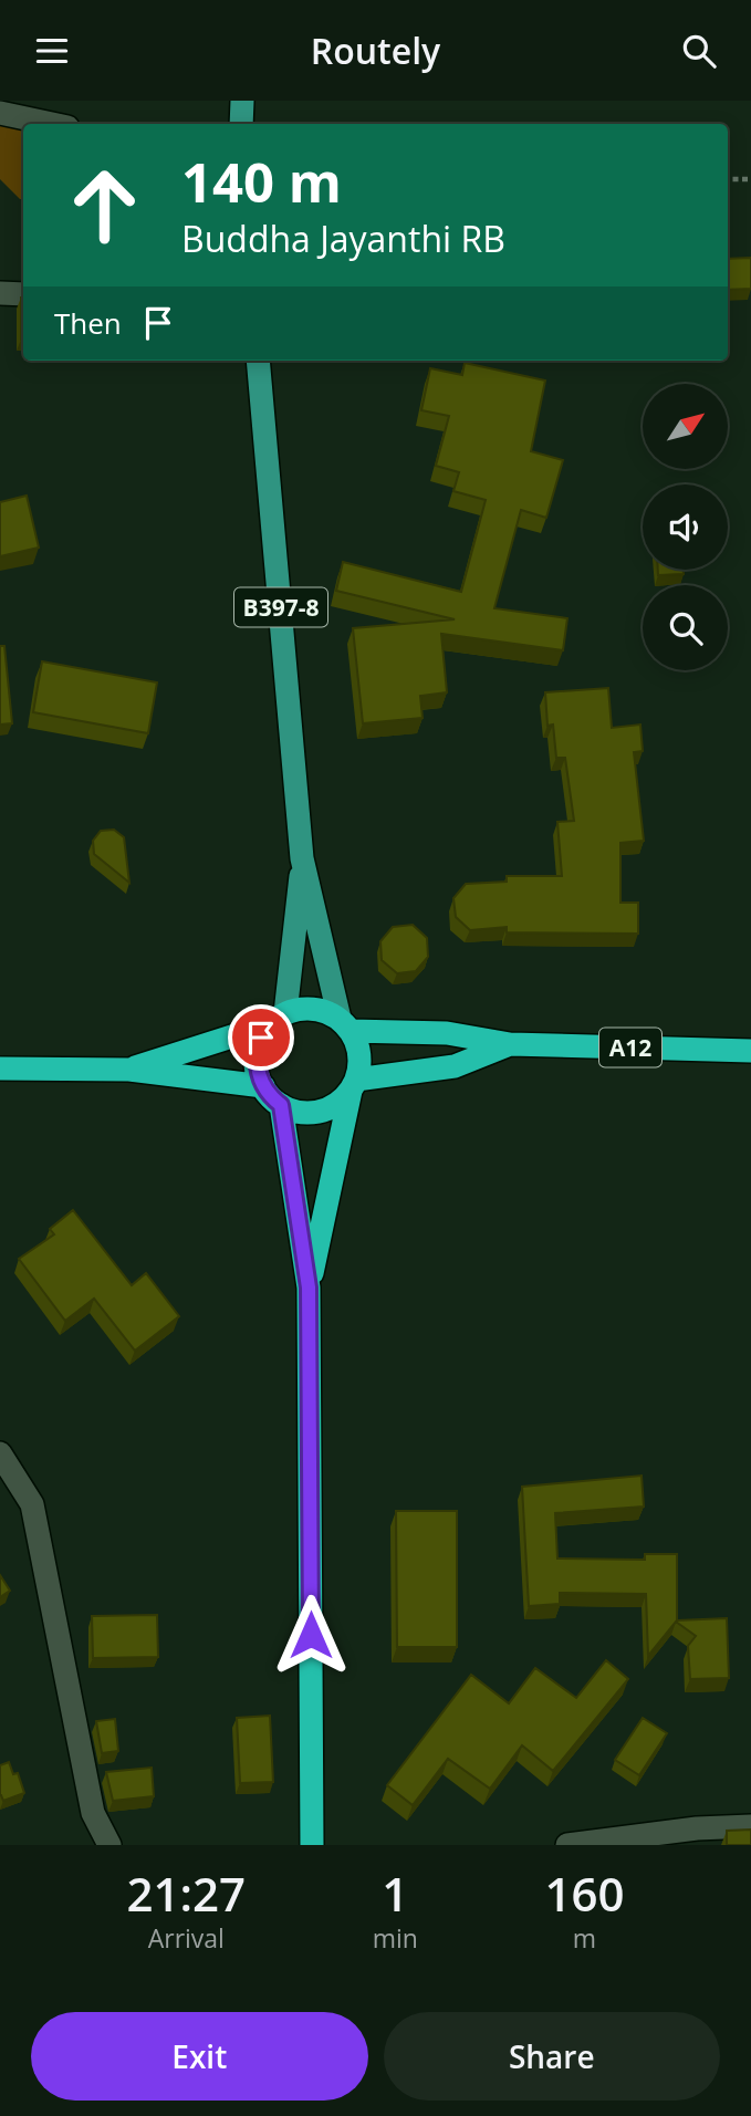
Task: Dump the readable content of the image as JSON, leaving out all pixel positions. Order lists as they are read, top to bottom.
{
  "streets": {
    "highway": ["A12"],
    "main road": ["B397-8"]
  },
  "crossings": [
    ["B397-8", "A12"]
  ],
  "north": "top right",
  "page": {
    "header": "Routely",
    "turn": ["140 m", "Buddha Jayanthi RB"],
    "then": "Then",
    "eta": [
      "21:27",
      "Arrival",
      "1",
      "min",
      "160",
      "m"
    ],
    "buttons": ["Exit", "Share"]
  }
}
